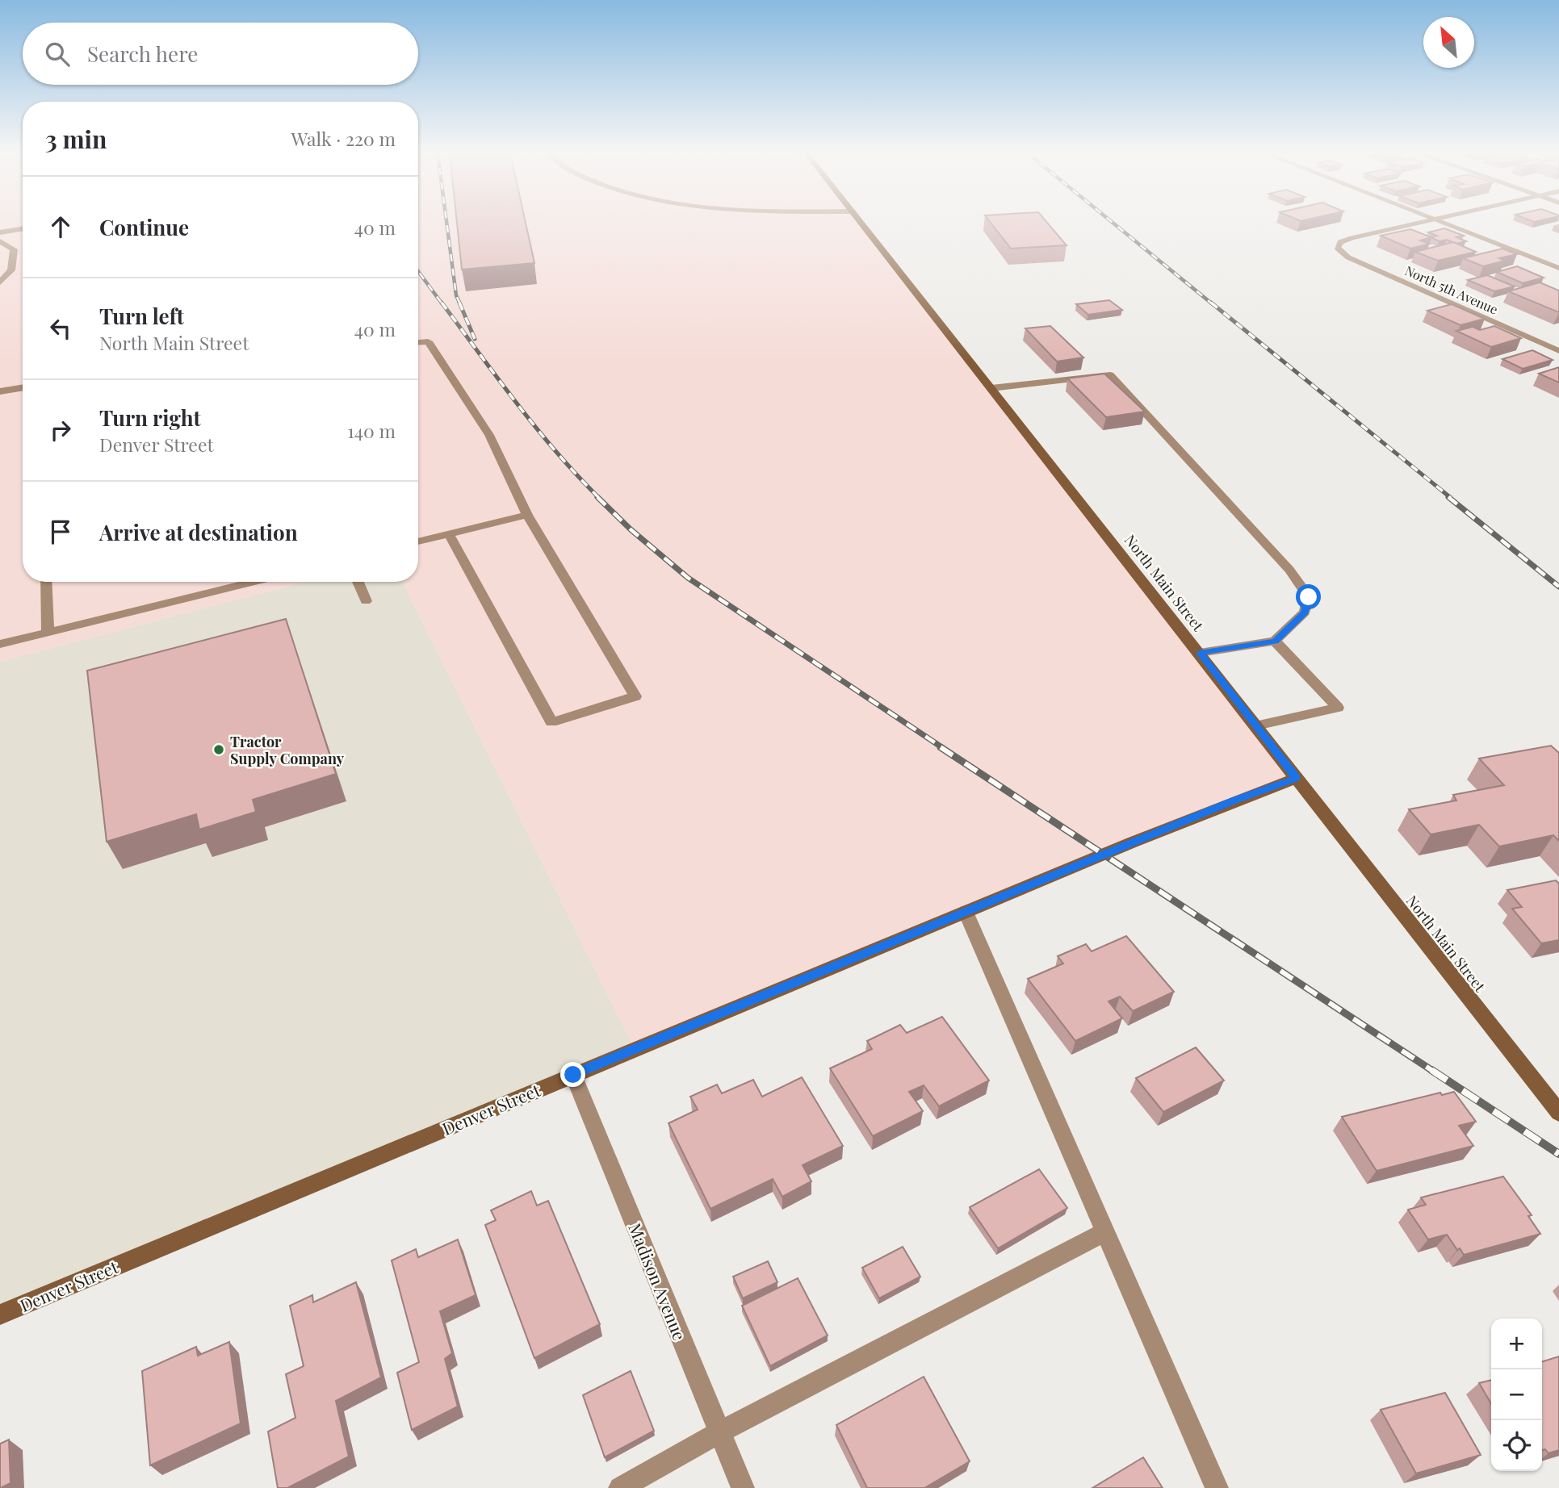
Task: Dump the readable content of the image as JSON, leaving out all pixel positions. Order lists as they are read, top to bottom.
{
  "streets": {
    "street": [
      "North 5th Avenue",
      "North Main Street",
      "Denver Street",
      "Madison Avenue"
    ]
  },
  "crossings": [
    ["North Main Street", "Denver Street"],
    ["Denver Street", "Madison Avenue"]
  ],
  "places": ["Tractor Supply Company"],
  "north": "top left",
  "page": {
    "search": "Search here",
    "heading": ["3 min", "Walk · 220 m"],
    "list": [
      ["Continue", "40 m"],
      ["Turn left", "North Main Street", "40 m"],
      ["Turn right", "Denver Street", "140 m"],
      "Arrive at destination"
    ],
    "map_buttons": ["+", "−"]
  }
}
